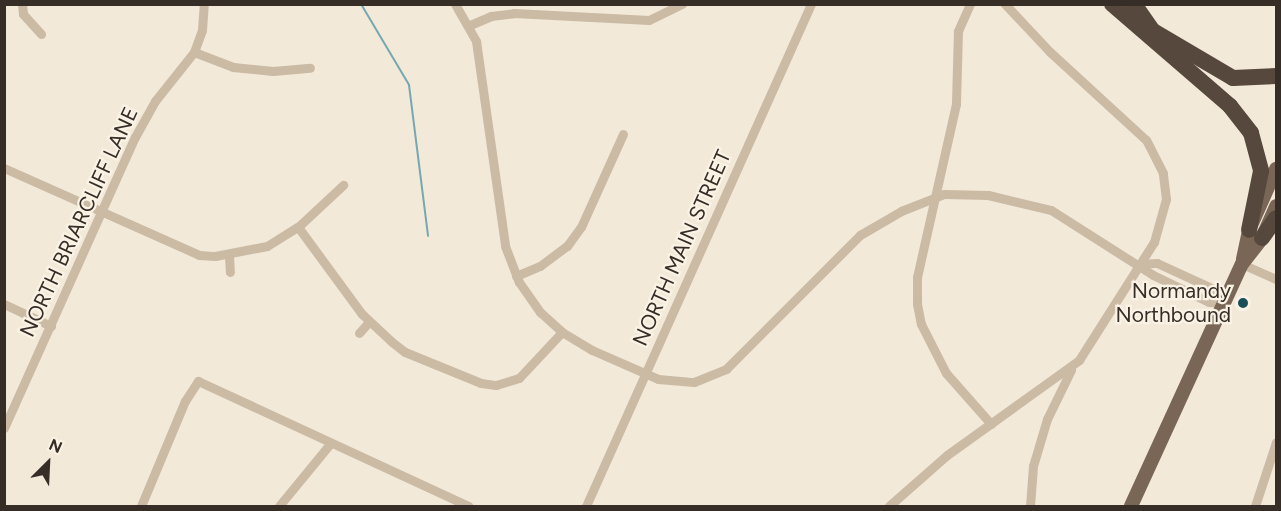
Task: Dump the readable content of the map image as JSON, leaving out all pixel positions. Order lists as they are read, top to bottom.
{
  "streets": {
    "street": ["NORTH BRIARCLIFF LANE", "NORTH MAIN STREET"]
  },
  "places": ["Normandy Northbound"],
  "north": "top right"
}
